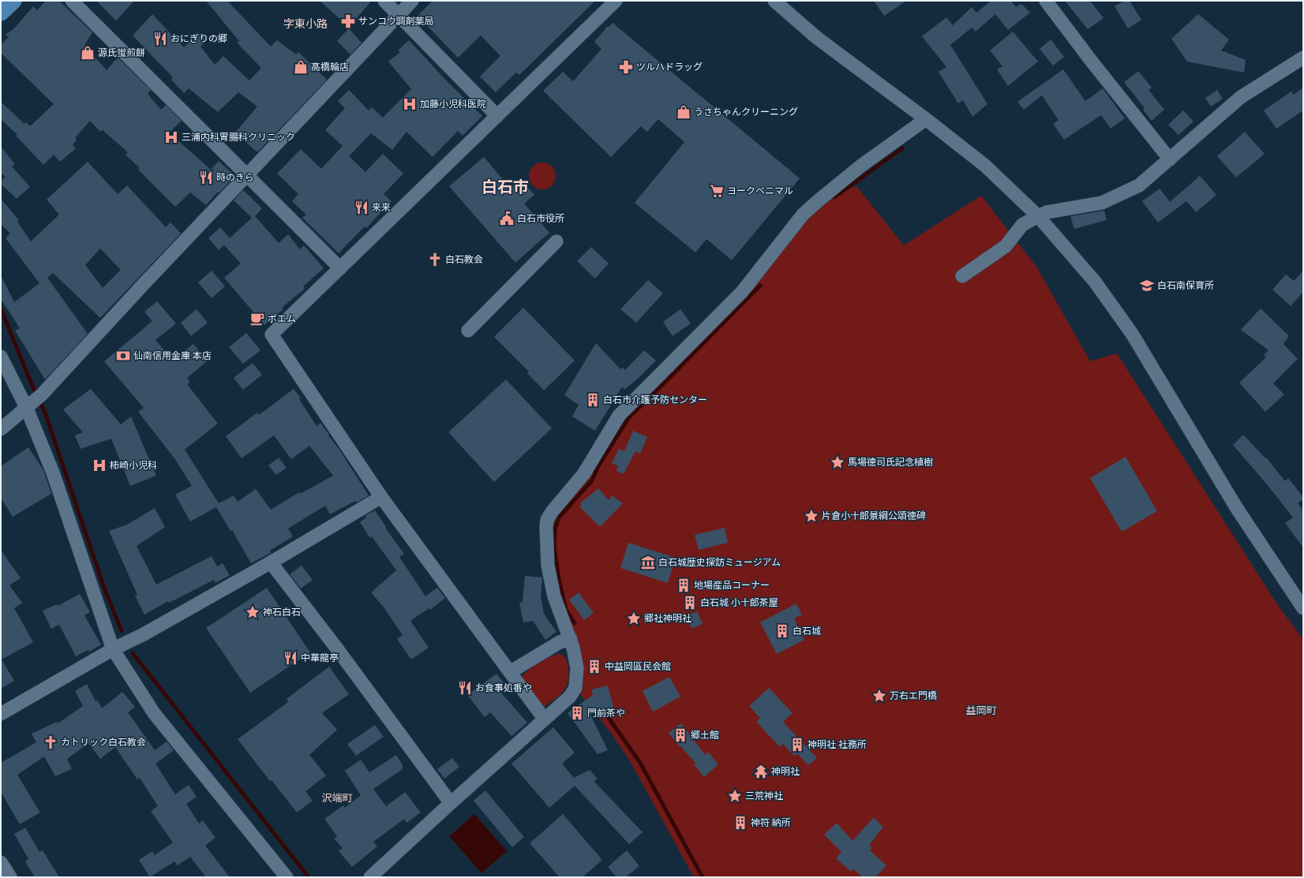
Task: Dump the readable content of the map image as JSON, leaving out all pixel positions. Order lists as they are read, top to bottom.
{
  "districts": [
    "字東小路",
    "白石市",
    "益岡町",
    "沢端町"
  ],
  "places": {
    "pharmacy": ["サンコウ調剤薬局", "ツルハドラッグ"],
    "restaurant": [
      "おにぎりの郷",
      "時のきら",
      "来来",
      "中華龍亭",
      "お食事処番や"
    ],
    "shop": ["源氏蛍煎餅", "高橋輪店", "うさちゃんクリーニング"],
    "hospital": ["加藤小児科医院", "三浦内科胃腸科クリニック", "柿崎小児科"],
    "supermarket": ["ヨークベニマル"],
    "public building": ["白石市役所"],
    "church": ["白石教会", "カトリック白石教会"],
    "school or university": ["白石南保育所"],
    "cafe": ["ポエム"],
    "bank": ["仙南信用金庫 本店"],
    "building": [
      "白石市介護予防センター",
      "地場産品コーナー",
      "白石城 小十郎茶屋",
      "白石城",
      "中益岡區民会館",
      "門前茶や",
      "郷土館",
      "神明社 社務所",
      "神符 納所"
    ],
    "place": [
      "馬場德司氏記念植樹",
      "片倉小十郎景綱公頌德碑",
      "神石白石",
      "郷社神明社",
      "万右エ門橋",
      "三荒神社"
    ],
    "museum": ["白石城歴史探訪ミュージアム"],
    "temple": ["神明社"]
  }
}
